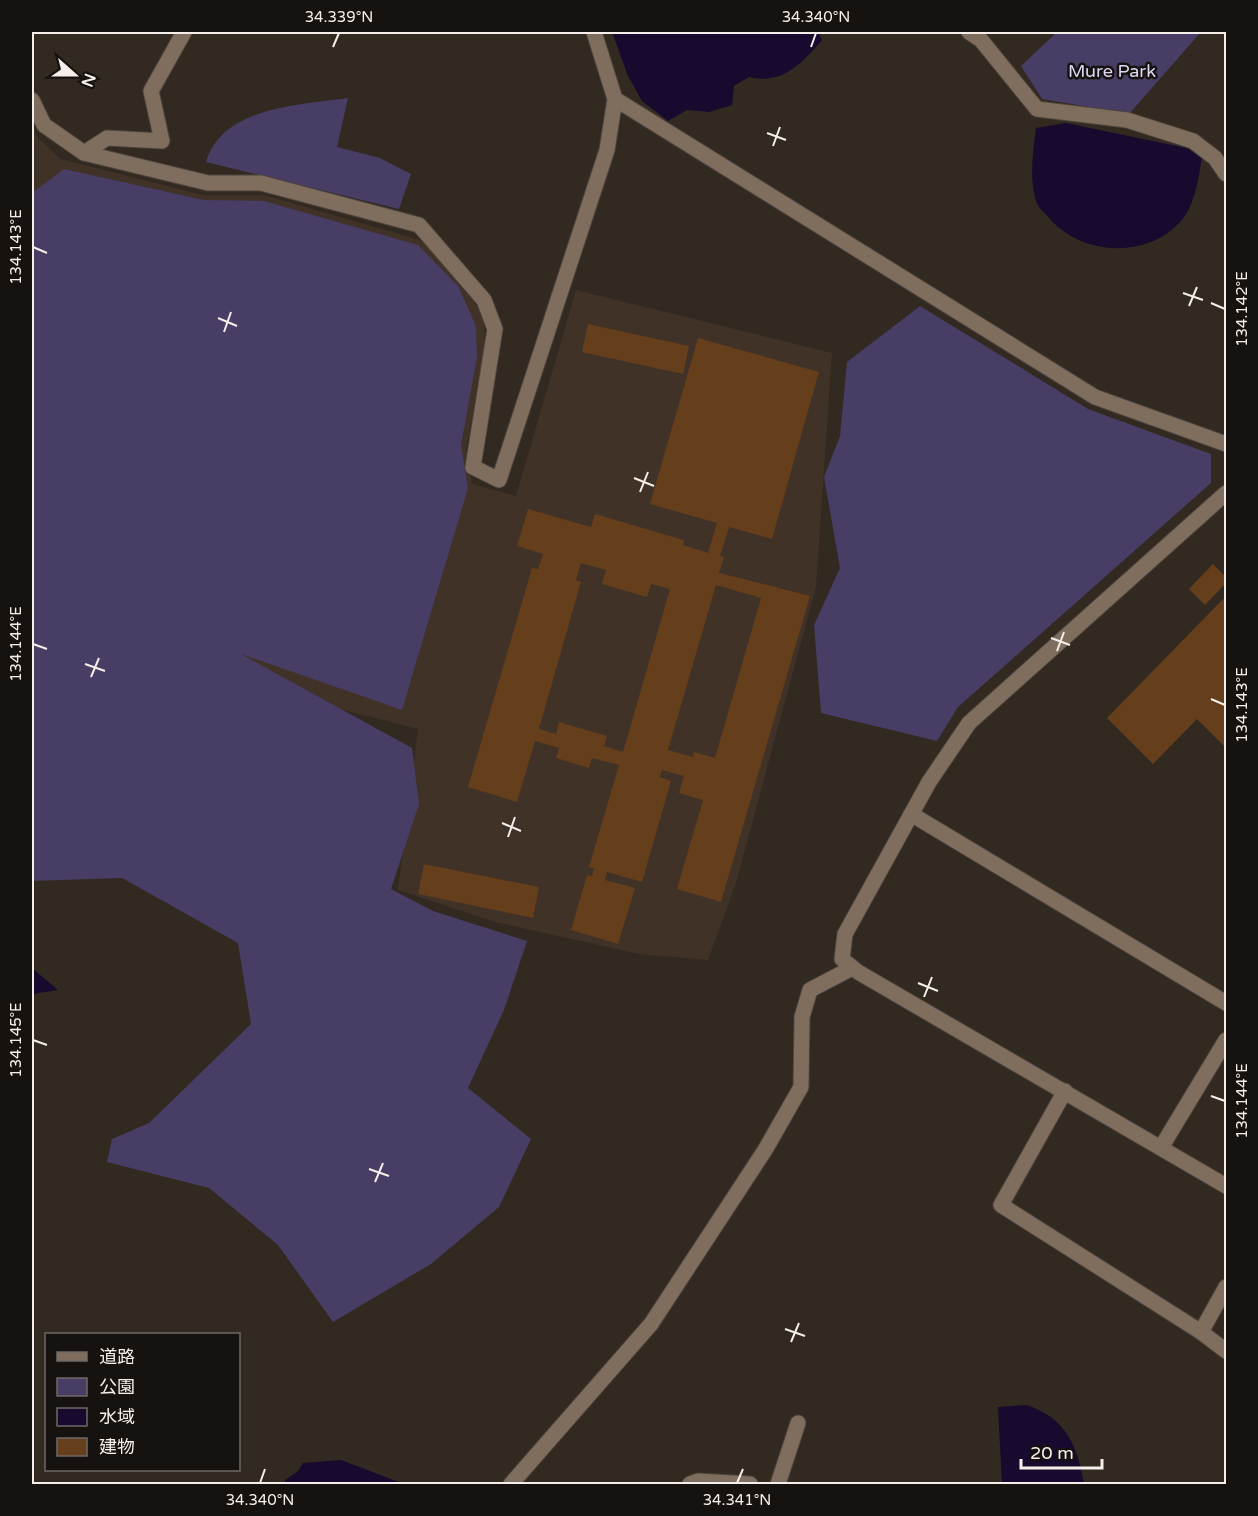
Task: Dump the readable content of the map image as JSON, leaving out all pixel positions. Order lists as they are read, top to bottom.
{
  "parks": ["Mure Park"],
  "legend": [
    "道路",
    "公園",
    "水域",
    "建物"
  ],
  "scale_bar": "20 m",
  "north": "right",
  "coordinates": [
    "34.339°N",
    "34.340°N",
    "134.143°E",
    "134.142°E",
    "134.144°E",
    "134.145°E",
    "34.341°N"
  ]
}
